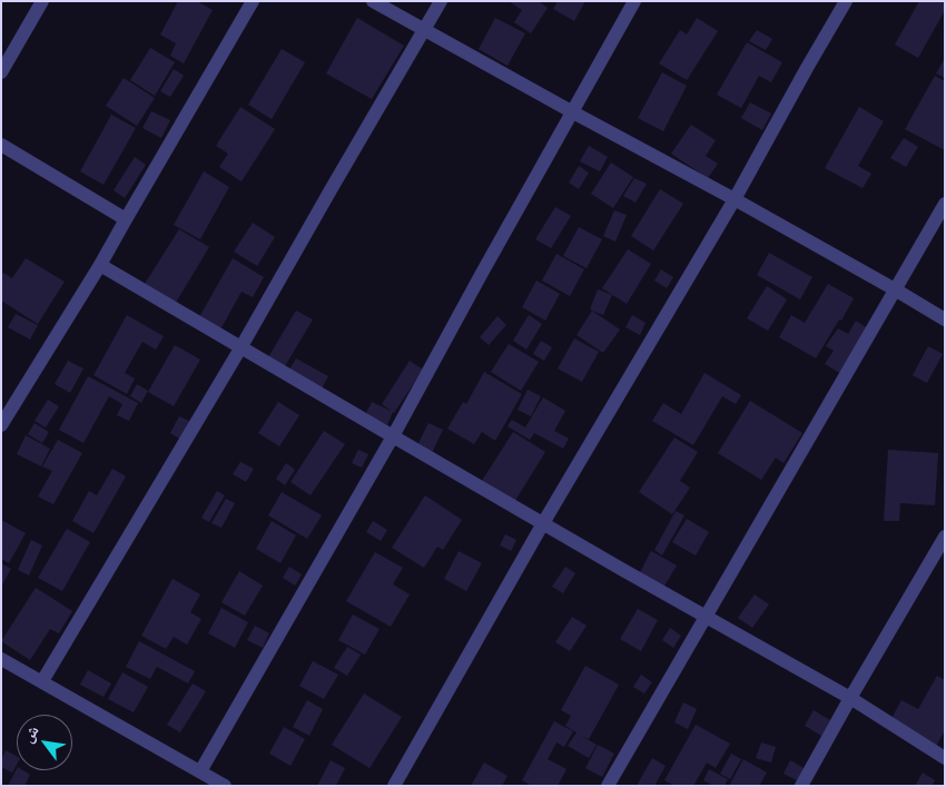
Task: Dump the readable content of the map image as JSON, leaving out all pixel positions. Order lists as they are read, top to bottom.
{
  "north": "top left"
}
